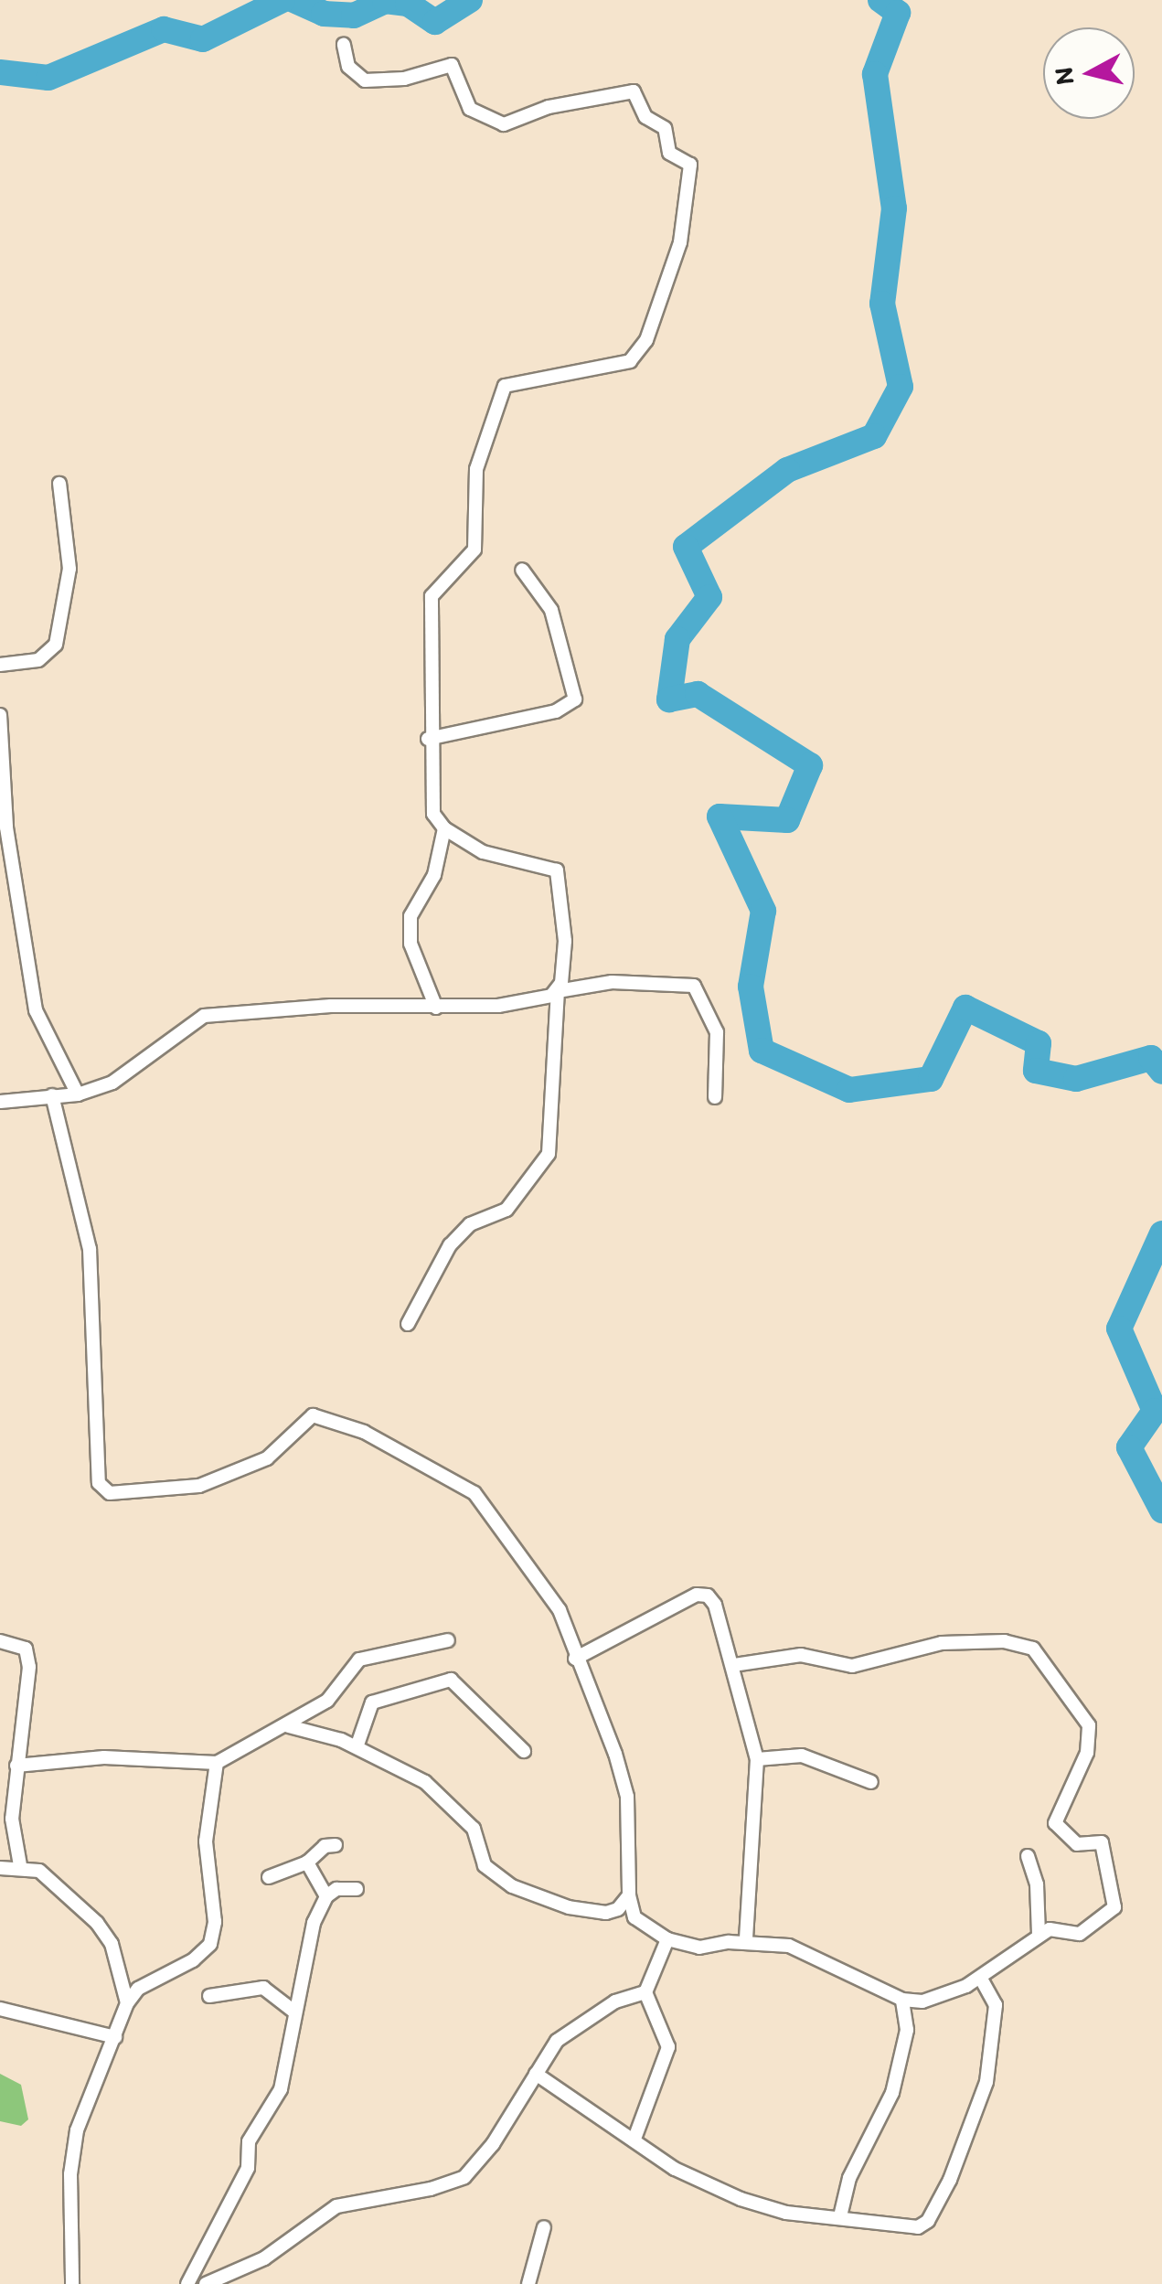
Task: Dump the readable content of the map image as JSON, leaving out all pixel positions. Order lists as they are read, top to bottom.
{
  "north": "left"
}
